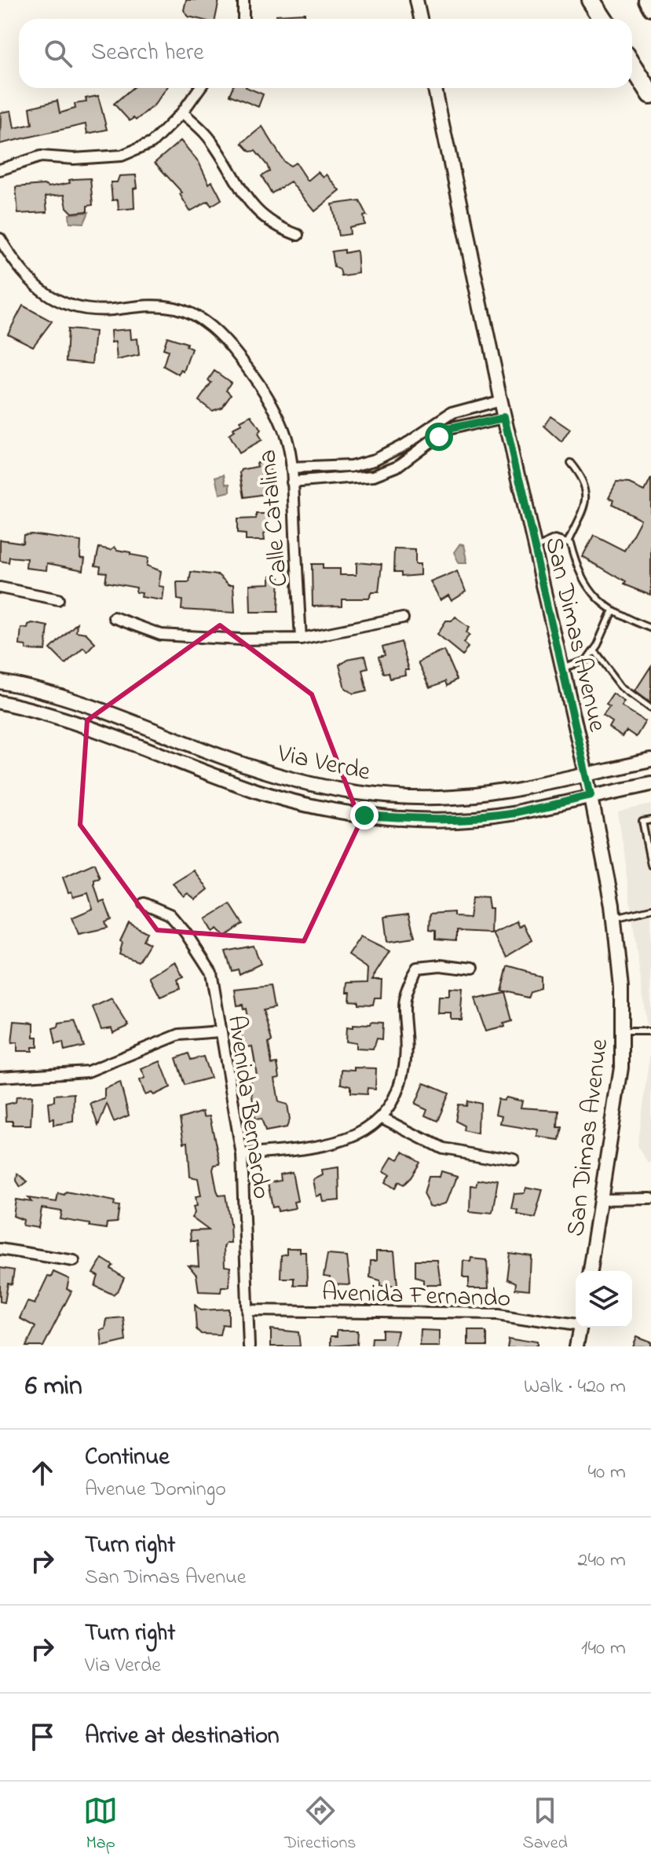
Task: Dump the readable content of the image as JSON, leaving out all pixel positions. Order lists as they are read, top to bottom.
{
  "streets": {
    "main road": ["San Dimas Avenue", "Via Verde"],
    "street": ["Calle Catalina", "Avenida Bernardo", "Avenida Fernando"]
  },
  "crossings": [
    ["San Dimas Avenue", "Via Verde"],
    ["Avenida Bernardo", "Avenida Fernando"]
  ],
  "page": {
    "search": "Search here",
    "heading": ["6 min", "Walk · 420 m"],
    "list": [
      ["Continue", "Avenue Domingo", "40 m"],
      ["Turn right", "San Dimas Avenue", "240 m"],
      ["Turn right", "Via Verde", "140 m"],
      "Arrive at destination"
    ],
    "nav": ["Map", "Directions", "Saved"]
  }
}
